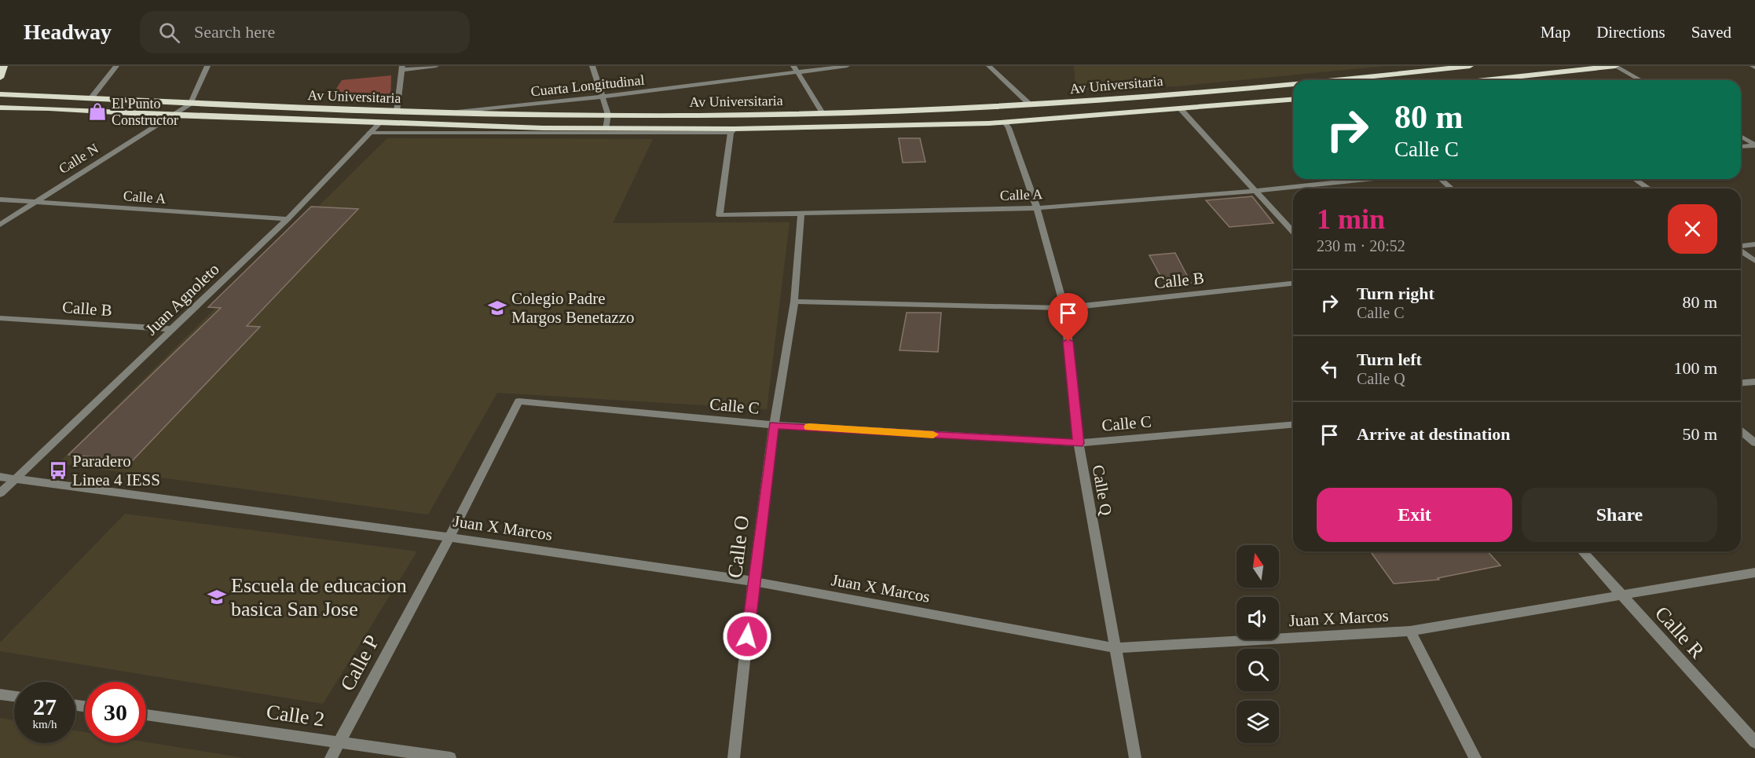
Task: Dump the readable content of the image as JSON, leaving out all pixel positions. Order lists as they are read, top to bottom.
{
  "streets": {
    "highway": ["Av Universitaria"],
    "street": [
      "Cuarta Longitudinal",
      "Calle N",
      "Calle A",
      "Calle B",
      "Juan Agnoleto",
      "Calle C",
      "Calle Q",
      "Juan X Marcos",
      "Calle O",
      "Calle R",
      "Calle P",
      "Calle 2"
    ]
  },
  "crossings": [
    ["Av Universitaria", "Cuarta Longitudinal"],
    ["Av Universitaria", "Calle N"],
    ["Av Universitaria", "Calle A"],
    ["Av Universitaria", "Juan Agnoleto"],
    ["Av Universitaria", "Calle Q"],
    ["Calle N", "Calle A"],
    ["Calle A", "Juan Agnoleto"],
    ["Calle A", "Calle Q"],
    ["Calle A", "Calle O"],
    ["Calle B", "Juan Agnoleto"],
    ["Calle B", "Calle Q"],
    ["Calle B", "Calle O"],
    ["Juan Agnoleto", "Juan X Marcos"],
    ["Calle C", "Calle Q"],
    ["Calle C", "Juan X Marcos"],
    ["Calle C", "Calle O"],
    ["Calle C", "Calle P"],
    ["Calle Q", "Juan X Marcos"],
    ["Juan X Marcos", "Calle O"],
    ["Juan X Marcos", "Calle R"],
    ["Juan X Marcos", "Calle P"],
    ["Calle P", "Calle 2"]
  ],
  "places": {
    "shop": ["El Punto Constructor"],
    "school or university": ["Colegio Padre Margos Benetazzo", "Escuela de educacion basica San Jose"],
    "bus stop": ["Paradero Linea 4 IESS"]
  },
  "north": "top",
  "page": {
    "header": "Headway",
    "search": "Search here",
    "nav": ["Map", "Directions", "Saved"],
    "turn": ["80 m", "Calle C"],
    "heading": ["1 min", "230 m · 20:52"],
    "list": [
      {
        "name": "Turn right",
        "note": "Calle C",
        "value": "80 m"
      },
      {
        "name": "Turn left",
        "note": "Calle Q",
        "value": "100 m"
      },
      {
        "name": "Arrive at destination",
        "value": "50 m"
      }
    ],
    "buttons": ["Exit", "Share"],
    "speed": "27 km/h",
    "limit": "30"
  }
}
